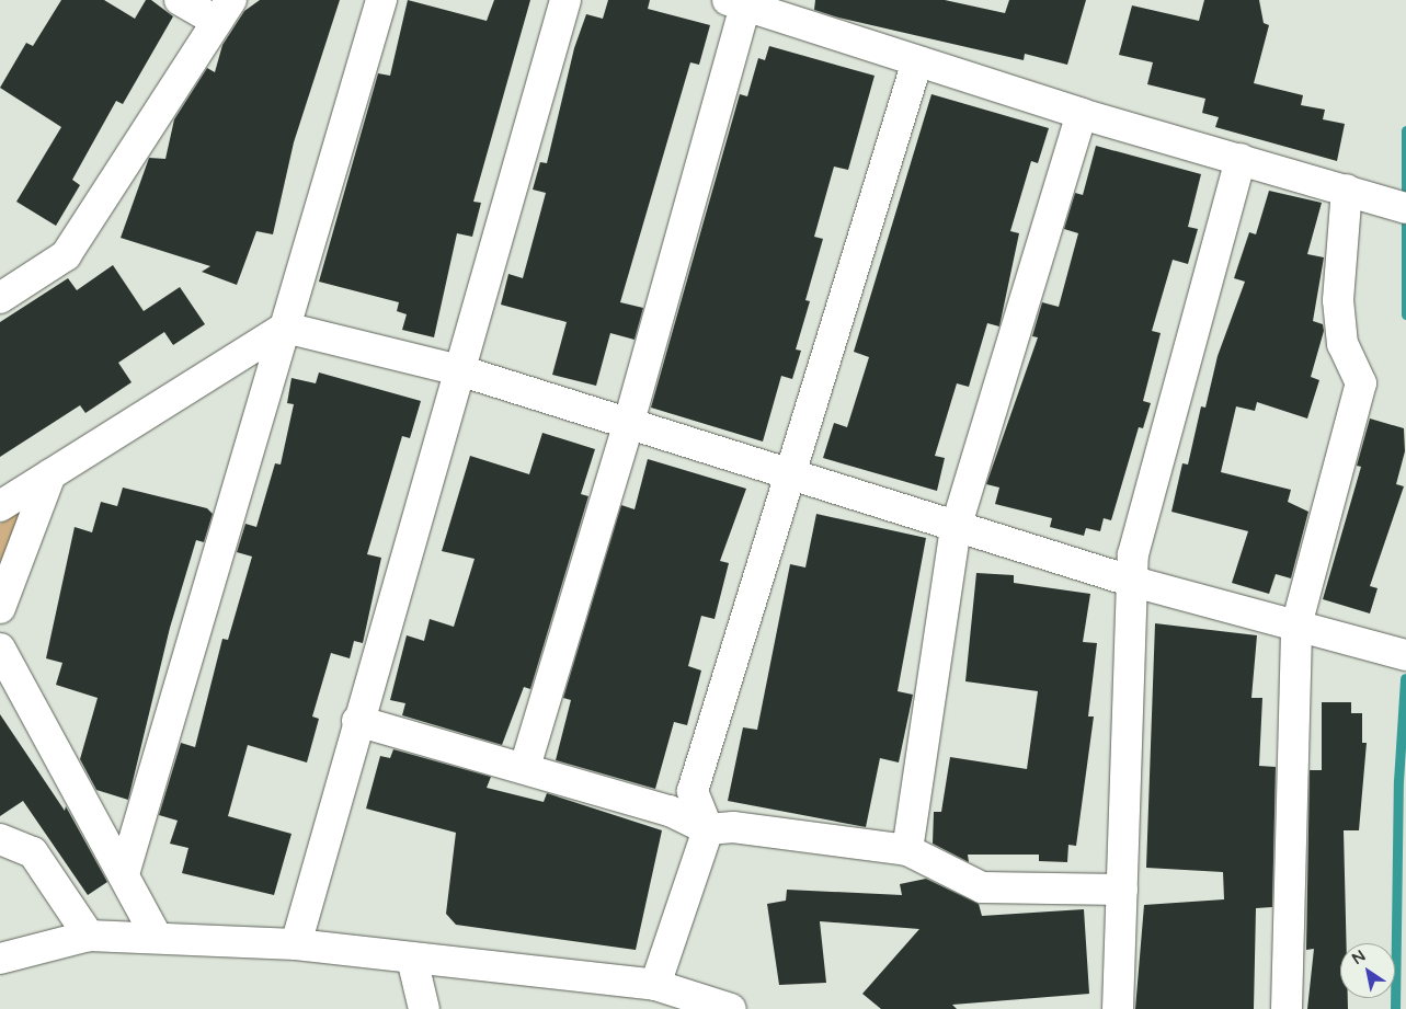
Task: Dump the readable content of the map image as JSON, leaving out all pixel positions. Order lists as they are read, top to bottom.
{
  "north": "top left"
}
